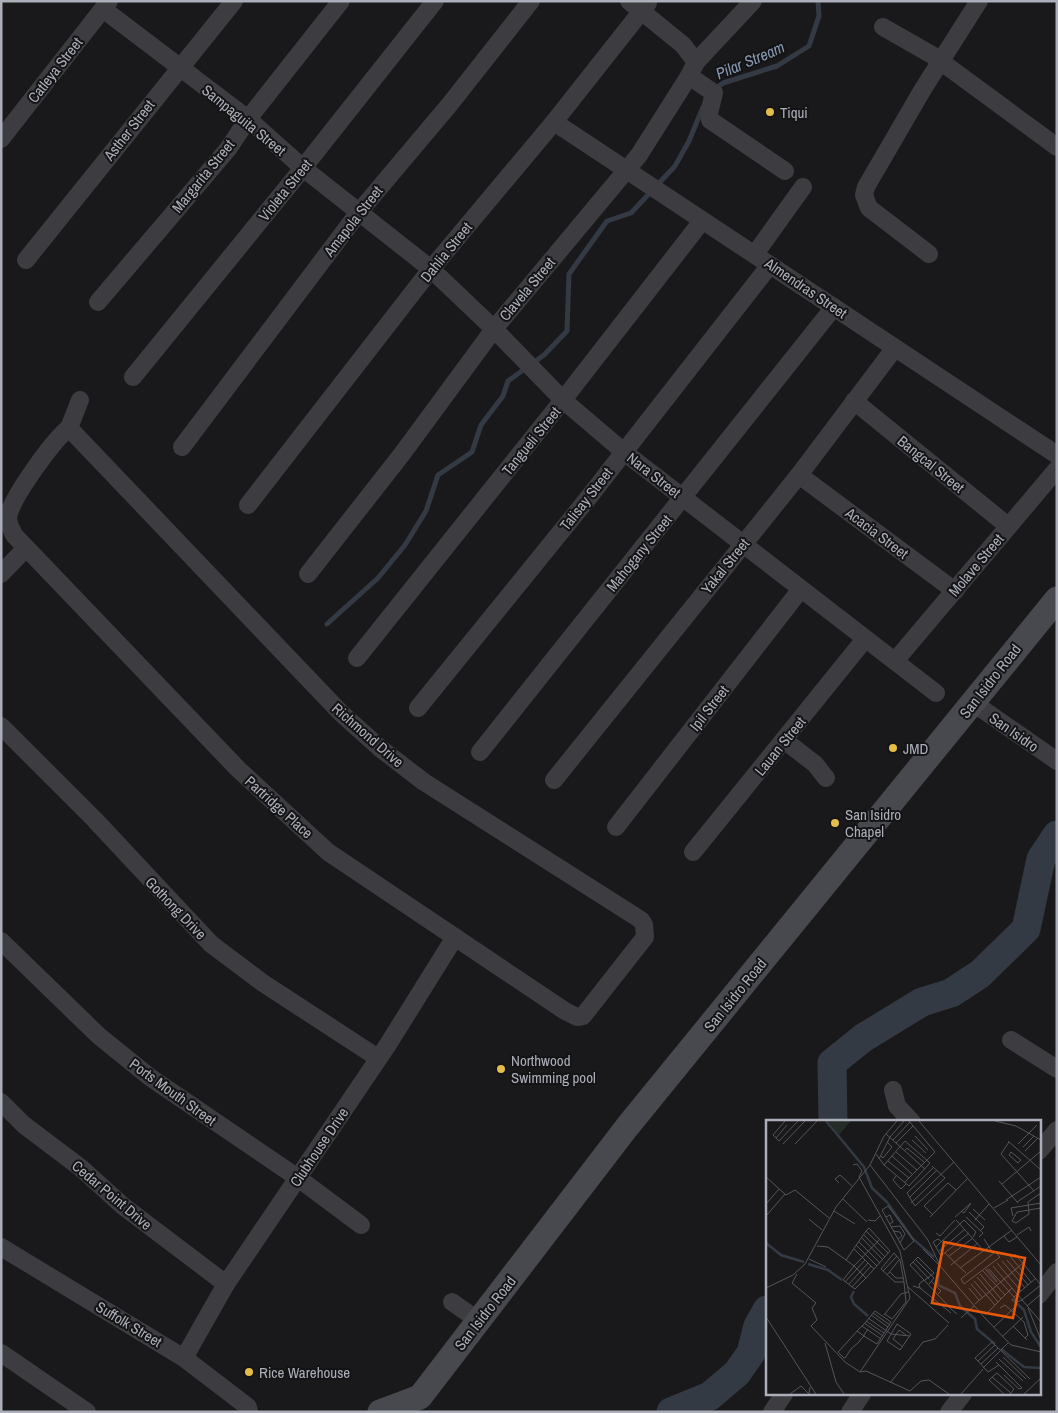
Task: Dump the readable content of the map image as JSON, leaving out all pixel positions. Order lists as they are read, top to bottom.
{
  "streets": {
    "main road": ["San Isidro Road"],
    "street": [
      "Catleya Street",
      "Sampaguita Street",
      "Asther Street",
      "Margarita Street",
      "Violeta Street",
      "Amapola Street",
      "Dahlia Street",
      "Almendras Street",
      "Clavela Street",
      "Tangueli Street",
      "Bangcal Street",
      "Nara Street",
      "Talisay Street",
      "Acacia Street",
      "Mahogany Street",
      "Molave Street",
      "Yakal Street",
      "Ipil Street",
      "San Isidro",
      "Richmond Drive",
      "Lauan Street",
      "Partridge Place",
      "Gothong Drive",
      "Ports Mouth Street",
      "Clubhouse Drive",
      "Cedar Point Drive",
      "Suffolk Street"
    ]
  },
  "crossings": [
    ["Catleya Street", "Sampaguita Street"],
    ["Sampaguita Street", "Asther Street"],
    ["Sampaguita Street", "Margarita Street"],
    ["Sampaguita Street", "Violeta Street"],
    ["Sampaguita Street", "Amapola Street"],
    ["Sampaguita Street", "Dahlia Street"],
    ["Sampaguita Street", "Nara Street"],
    ["Dahlia Street", "Almendras Street"],
    ["Dahlia Street", "Nara Street"],
    ["Almendras Street", "Clavela Street"],
    ["Almendras Street", "Tangueli Street"],
    ["Almendras Street", "Talisay Street"],
    ["Almendras Street", "Mahogany Street"],
    ["Almendras Street", "Yakal Street"],
    ["Clavela Street", "Nara Street"],
    ["Tangueli Street", "Nara Street"],
    ["Bangcal Street", "Molave Street"],
    ["Bangcal Street", "Yakal Street"],
    ["Nara Street", "Talisay Street"],
    ["Nara Street", "Mahogany Street"],
    ["Nara Street", "Molave Street"],
    ["Nara Street", "Yakal Street"],
    ["Nara Street", "Ipil Street"],
    ["Nara Street", "Lauan Street"],
    ["Acacia Street", "Molave Street"],
    ["Acacia Street", "Yakal Street"],
    ["San Isidro Road", "San Isidro"],
    ["Richmond Drive", "Partridge Place"],
    ["Partridge Place", "Clubhouse Drive"],
    ["Gothong Drive", "Clubhouse Drive"],
    ["Ports Mouth Street", "Clubhouse Drive"],
    ["Clubhouse Drive", "Cedar Point Drive"],
    ["Clubhouse Drive", "Suffolk Street"]
  ],
  "water": ["Pilar Stream"],
  "places": [
    "Tiqui",
    "JMD",
    "San Isidro Chapel",
    "Northwood Swimming pool",
    "Rice Warehouse"
  ]
}
